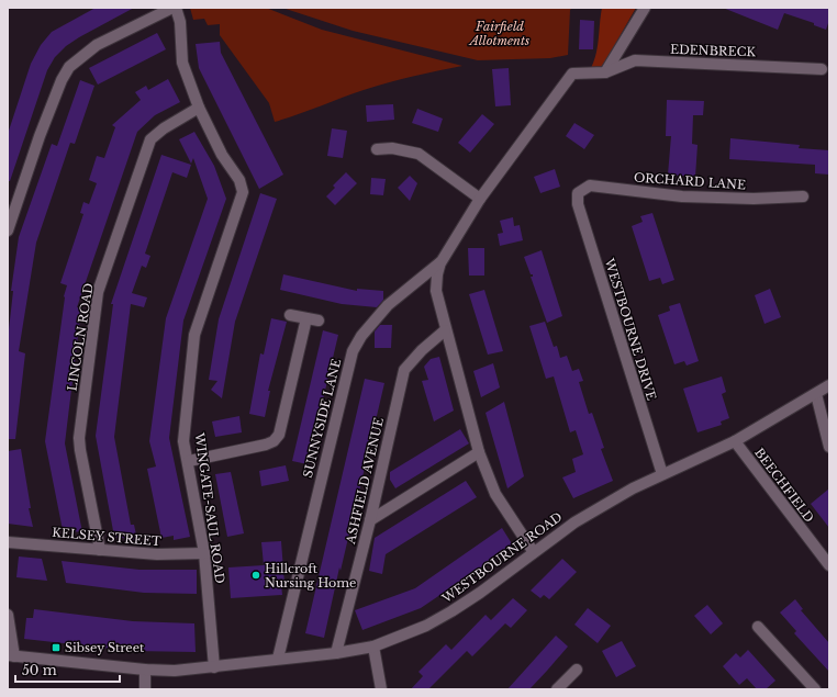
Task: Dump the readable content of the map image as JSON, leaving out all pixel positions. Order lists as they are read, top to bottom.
{
  "streets": {
    "street": [
      "EDENBRECK",
      "ORCHARD LANE",
      "WESTBOURNE DRIVE",
      "LINCOLN ROAD",
      "SUNNYSIDE LANE",
      "ASHFIELD AVENUE",
      "BEECHFIELD",
      "WINGATE-SAUL ROAD",
      "KELSEY STREET",
      "WESTBOURNE ROAD"
    ]
  },
  "crossings": [
    ["EDENBRECK", "SUNNYSIDE LANE"],
    ["ORCHARD LANE", "WESTBOURNE DRIVE"],
    ["WESTBOURNE DRIVE", "WESTBOURNE ROAD"],
    ["LINCOLN ROAD", "WINGATE-SAUL ROAD"],
    ["LINCOLN ROAD", "KELSEY STREET"],
    ["SUNNYSIDE LANE", "WESTBOURNE ROAD"],
    ["ASHFIELD AVENUE", "WESTBOURNE ROAD"],
    ["BEECHFIELD", "WESTBOURNE ROAD"],
    ["WINGATE-SAUL ROAD", "KELSEY STREET"],
    ["WINGATE-SAUL ROAD", "WESTBOURNE ROAD"]
  ],
  "parks": ["Fairfield Allotments"],
  "places": {
    "other": ["Hillcroft Nursing Home"],
    "transit": ["Sibsey Street"]
  },
  "scale_bar": "50 m"
}
